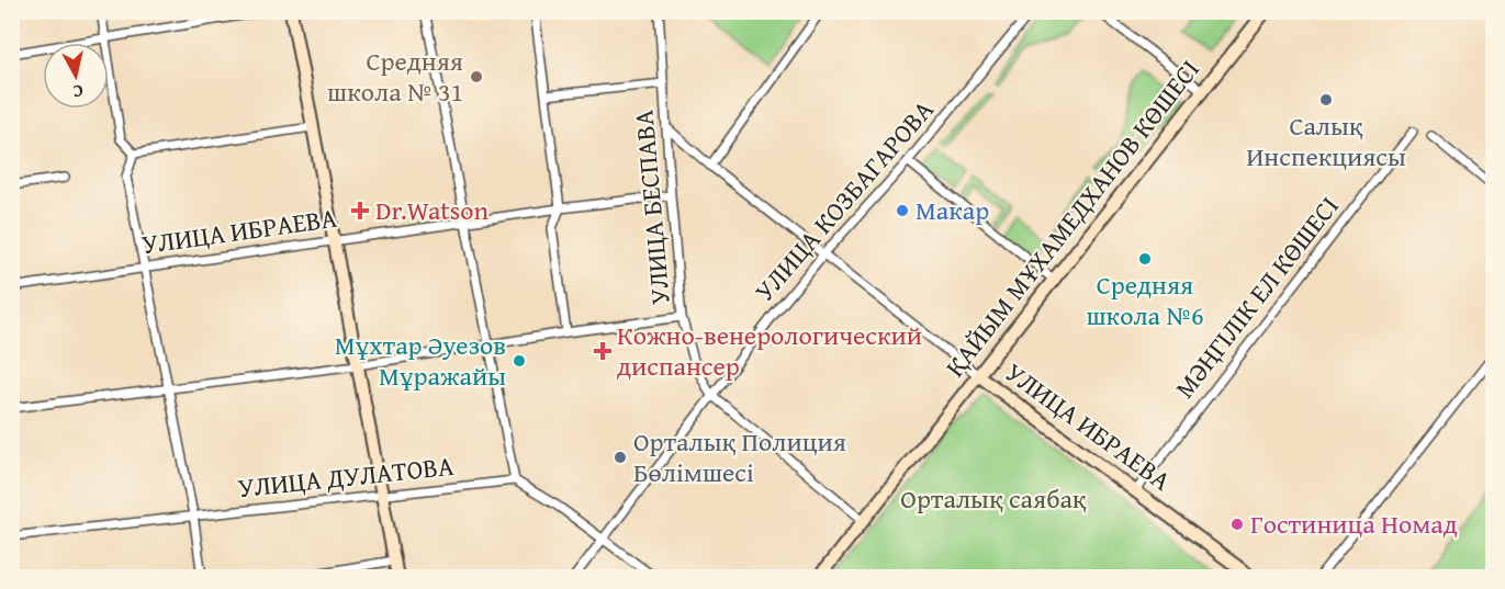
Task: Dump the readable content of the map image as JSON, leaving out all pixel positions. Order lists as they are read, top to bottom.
{
  "streets": {
    "street": [
      "УЛИЦА КОЗБАГАРОВА",
      "УЛИЦА БЕСПАВА",
      "ҚАЙЫМ МҰХАМЕДХАНОВ КӨШЕСІ",
      "УЛИЦА ИБРАЕВА",
      "МӘҢГІЛІК ЕЛ КӨШЕСІ",
      "УЛИЦА ДУЛАТОВА"
    ]
  },
  "crossings": [
    ["УЛИЦА КОЗБАГАРОВА", "УЛИЦА БЕСПАВА"],
    ["УЛИЦА КОЗБАГАРОВА", "УЛИЦА ИБРАЕВА"],
    ["УЛИЦА БЕСПАВА", "ҚАЙЫМ МҰХАМЕДХАНОВ КӨШЕСІ"],
    ["УЛИЦА БЕСПАВА", "УЛИЦА ИБРАЕВА"],
    ["ҚАЙЫМ МҰХАМЕДХАНОВ КӨШЕСІ", "УЛИЦА ИБРАЕВА"],
    ["УЛИЦА ИБРАЕВА", "МӘҢГІЛІК ЕЛ КӨШЕСІ"]
  ],
  "parks": ["Орталық саябақ"],
  "places": {
    "other": [
      "Средняя школа № 31",
      "Салық Инспекциясы",
      "Макар",
      "Средняя школа №6",
      "Мұхтар Әуезов Мұражайы",
      "Орталық Полиция Бөлімшесі",
      "Гостиница Номад"
    ],
    "health": ["Dr.Watson", "Кожно-венерологический диспансер"]
  },
  "north": "bottom"
}
